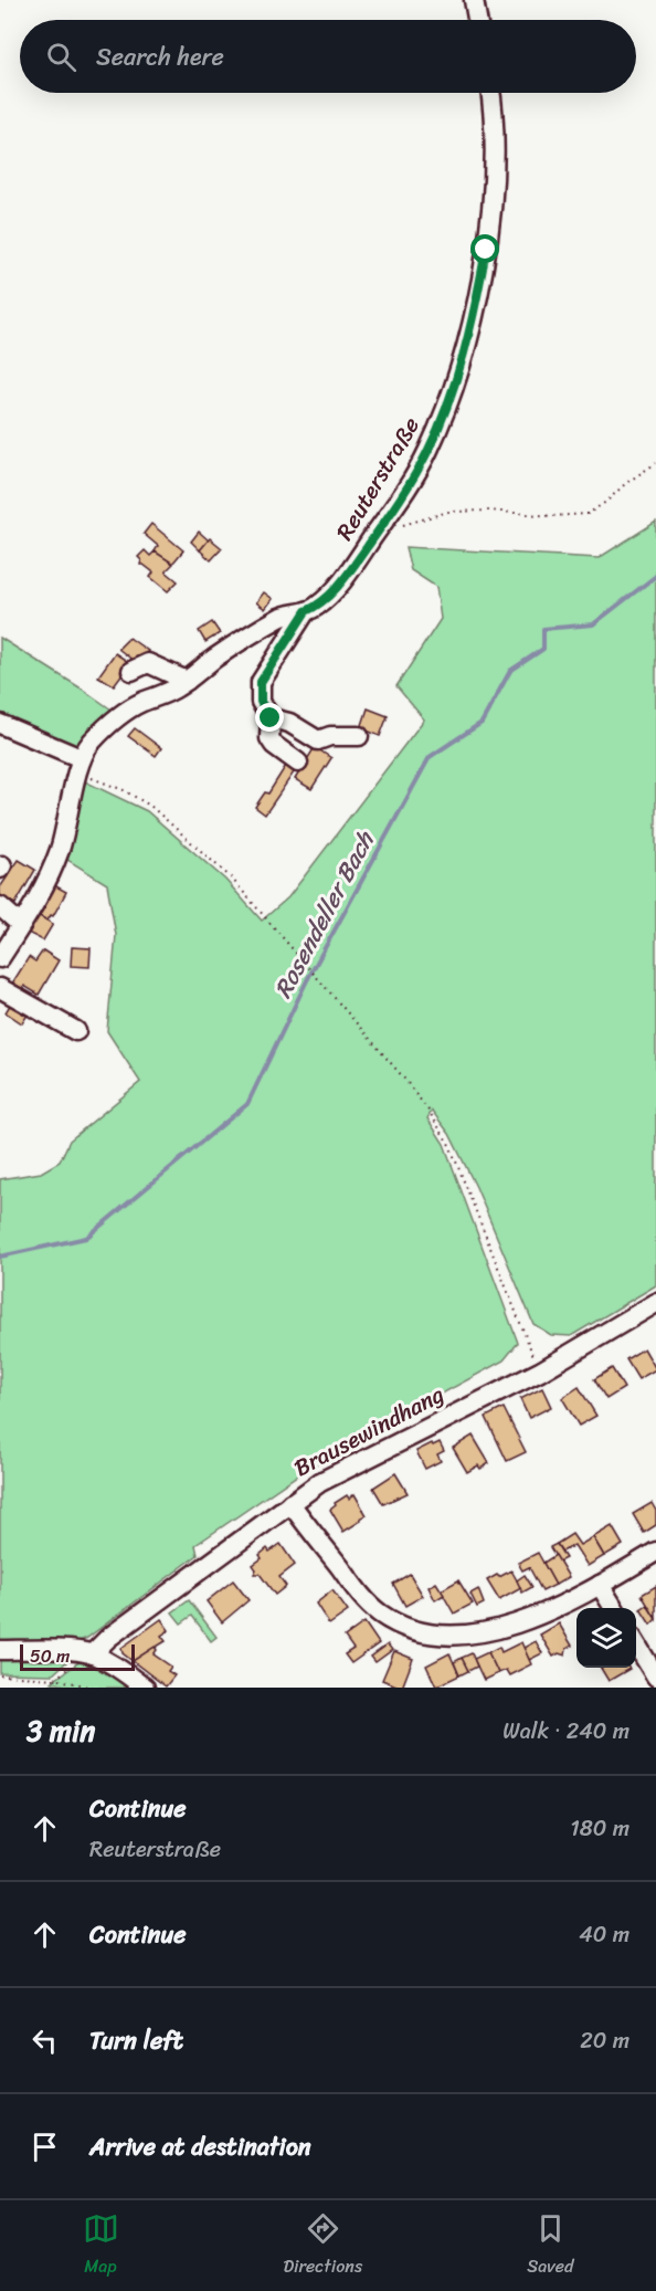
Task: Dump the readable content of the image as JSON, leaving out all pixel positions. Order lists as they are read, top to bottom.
{
  "streets": {
    "street": ["Reuterstraße", "Brausewindhang"]
  },
  "water": ["Rosendeller Bach"],
  "scale_bar": "50 m",
  "page": {
    "search": "Search here",
    "scale": "50 m",
    "heading": ["3 min", "Walk · 240 m"],
    "list": [
      ["Continue", "Reuterstraße", "180 m"],
      ["Continue", "40 m"],
      ["Turn left", "20 m"],
      "Arrive at destination"
    ],
    "nav": ["Map", "Directions", "Saved"]
  }
}
